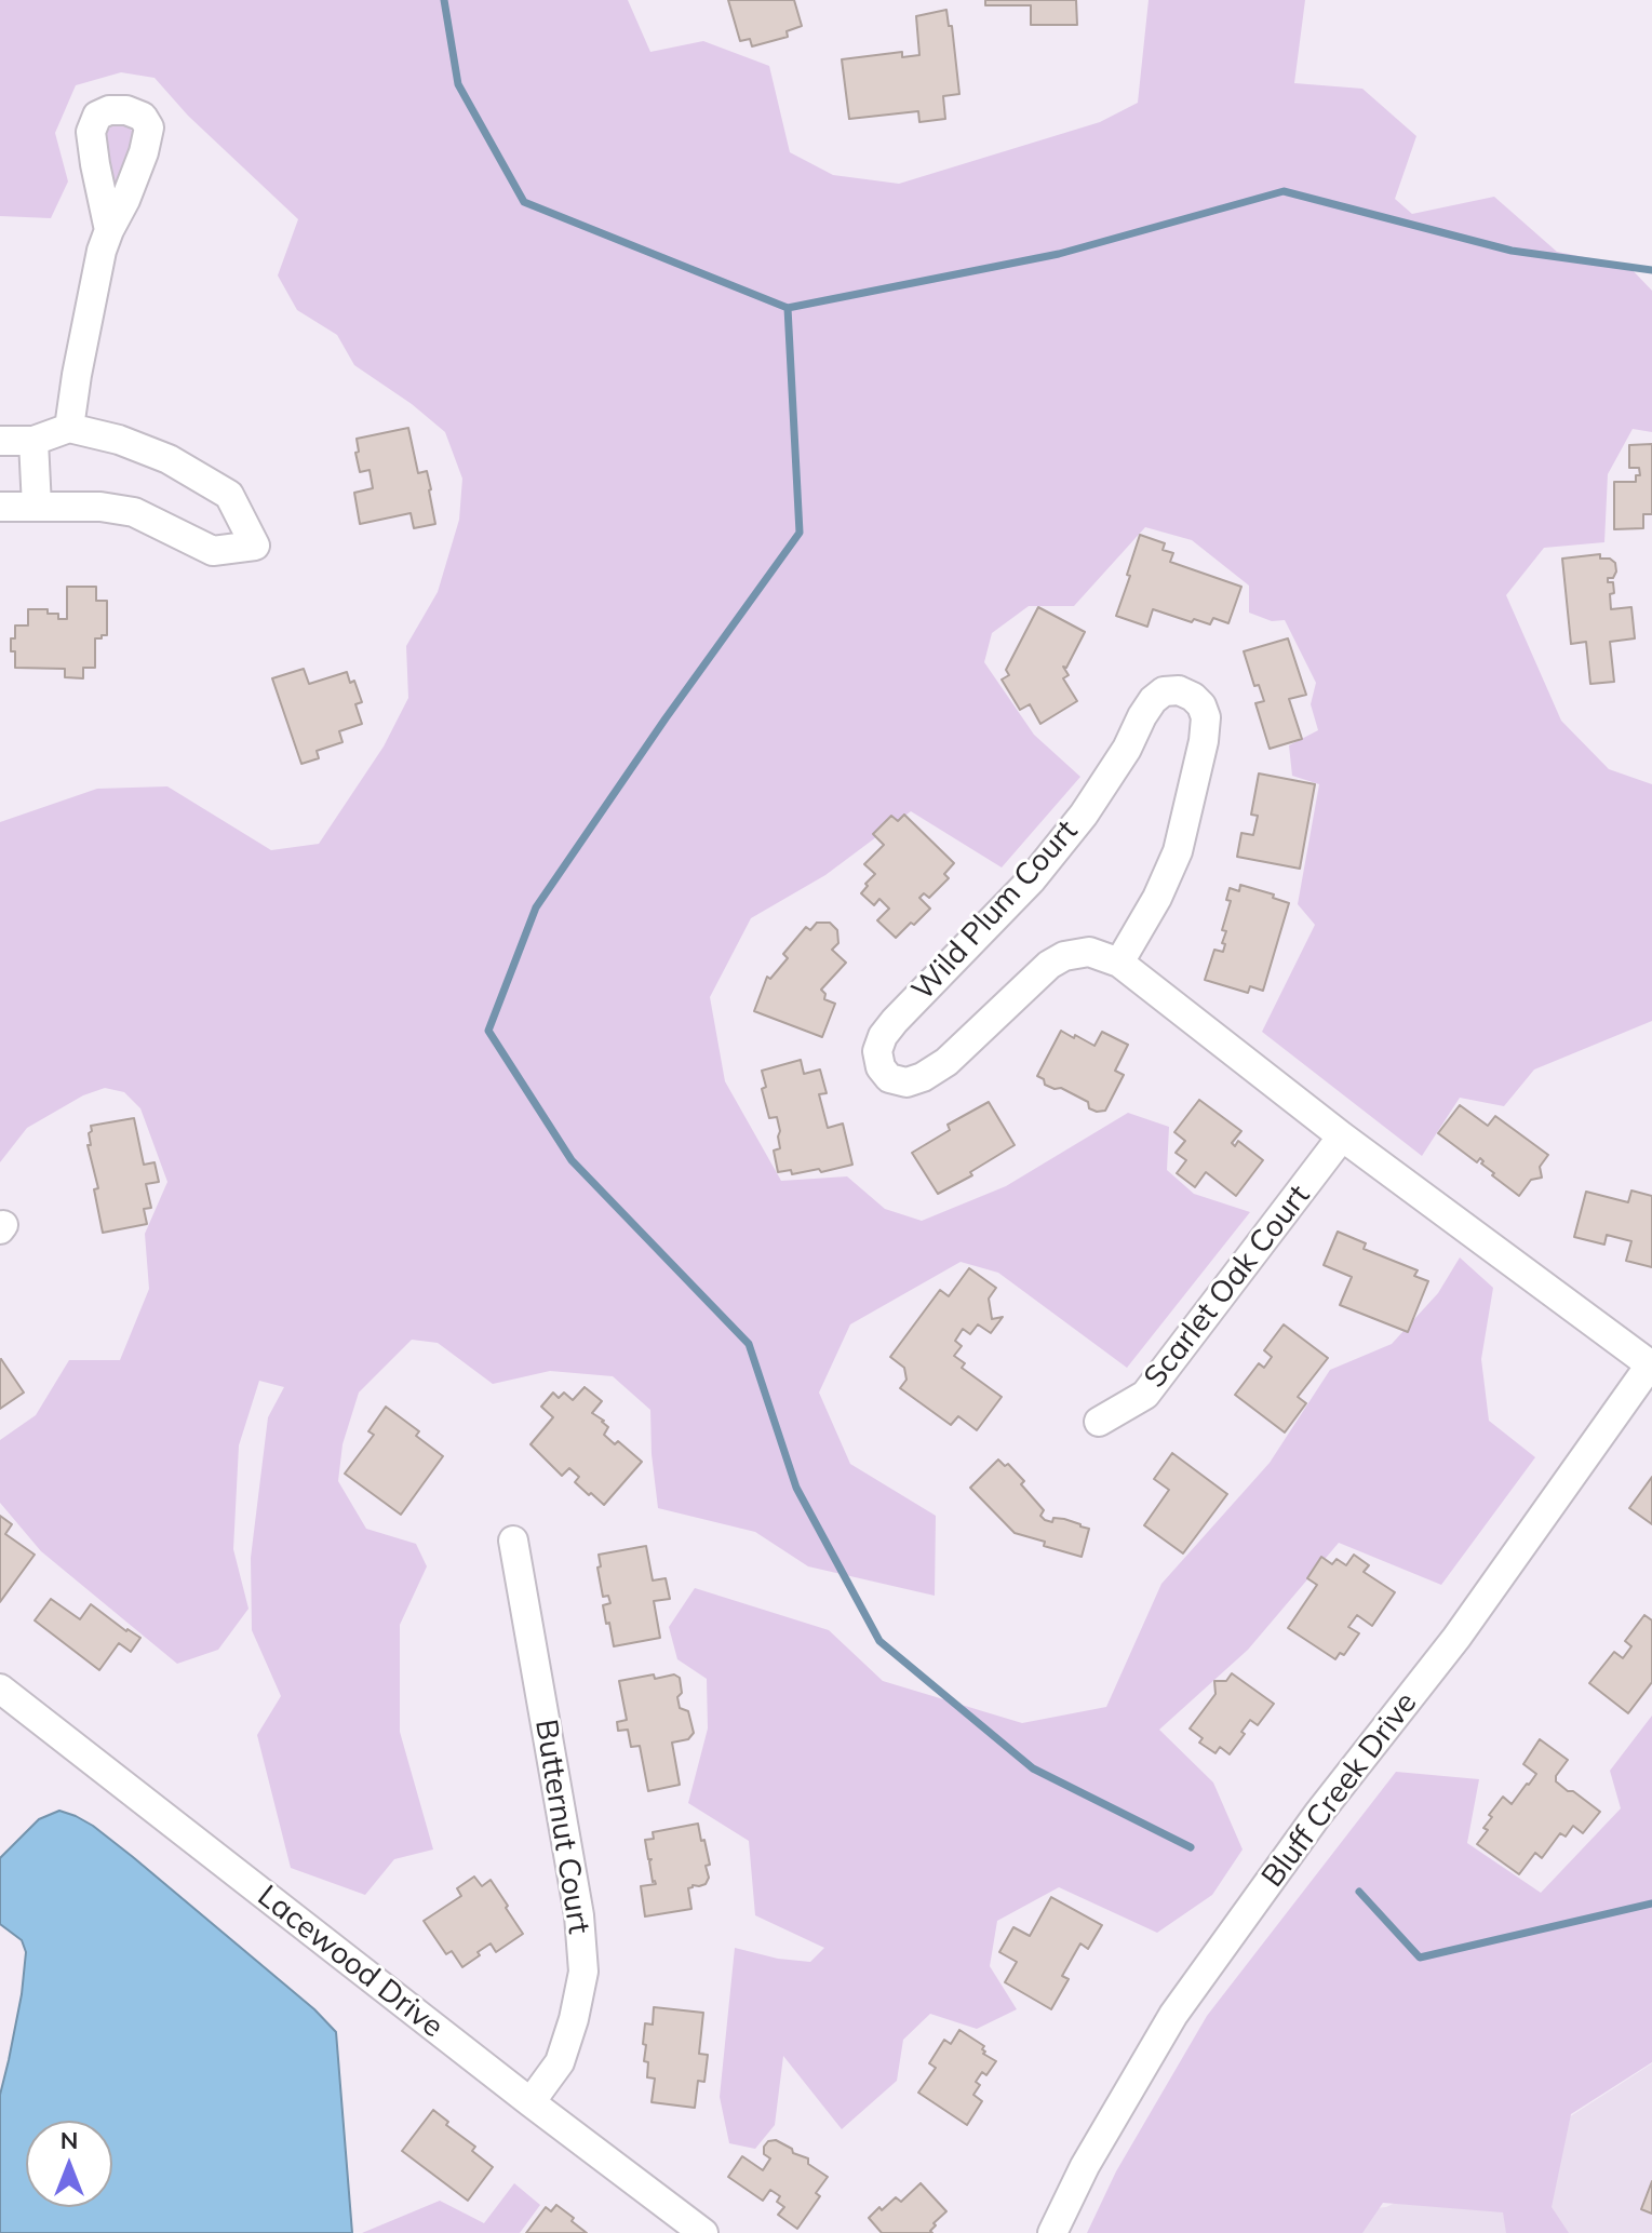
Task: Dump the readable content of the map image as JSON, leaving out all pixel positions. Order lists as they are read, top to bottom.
{
  "streets": {
    "street": [
      "Wild Plum Court",
      "Scarlet Oak Court",
      "Bluff Creek Drive",
      "Butternut Court",
      "Lacewood Drive"
    ]
  },
  "crossings": [
    ["Wild Plum Court", "Scarlet Oak Court"],
    ["Wild Plum Court", "Bluff Creek Drive"],
    ["Butternut Court", "Lacewood Drive"]
  ],
  "north": "top"
}
